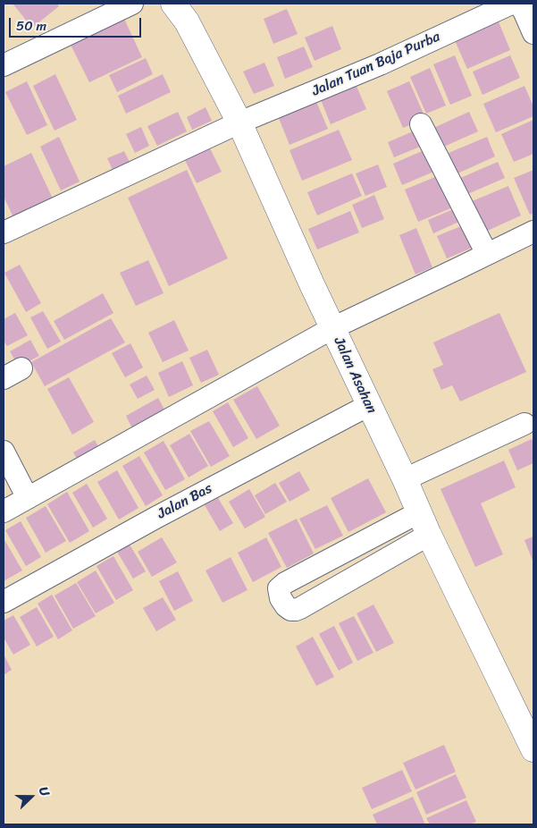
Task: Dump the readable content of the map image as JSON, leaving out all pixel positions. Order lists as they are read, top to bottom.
{
  "streets": {
    "main road": ["Jalan Asahan"],
    "street": ["Jalan Tuan Baja Purba", "Jalan Bas"]
  },
  "crossings": [
    ["Jalan Tuan Baja Purba", "Jalan Asahan"],
    ["Jalan Asahan", "Jalan Bas"]
  ],
  "scale_bar": "50 m",
  "north": "right"
}
